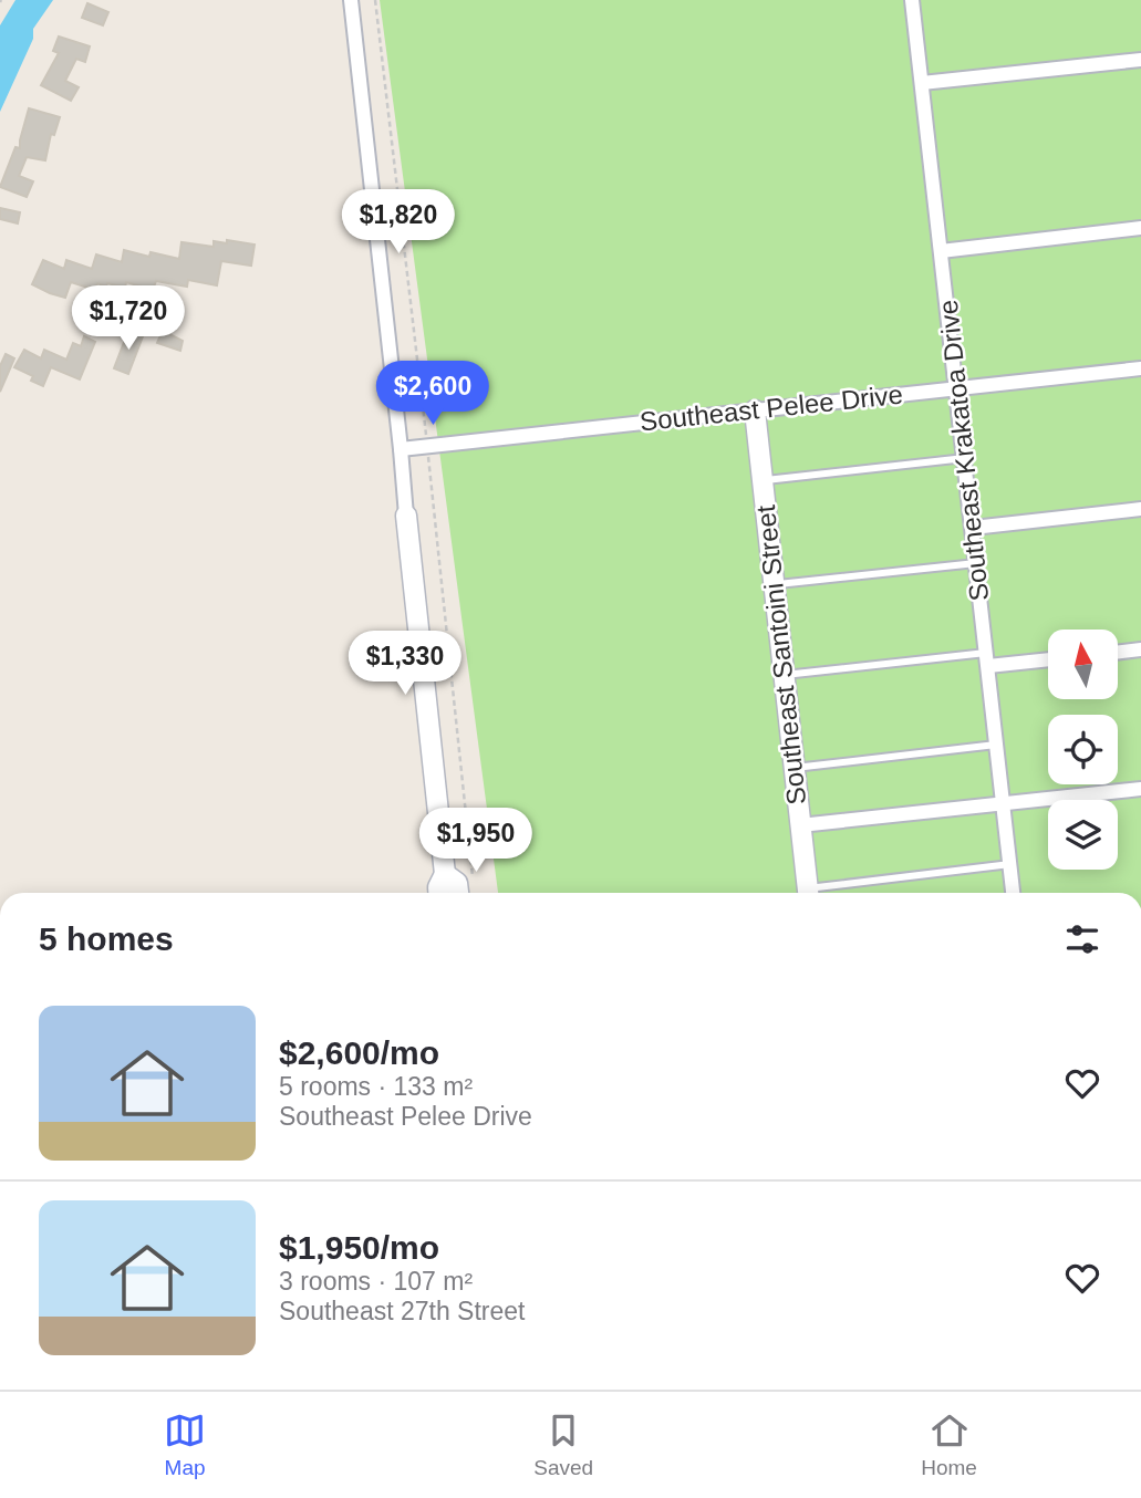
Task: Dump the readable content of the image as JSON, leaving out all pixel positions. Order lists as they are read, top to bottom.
{
  "streets": {
    "street": ["Southeast Pelee Drive", "Southeast Krakatoa Drive", "Southeast Santoini Street"]
  },
  "crossings": [
    ["Southeast Pelee Drive", "Southeast Krakatoa Drive"],
    ["Southeast Pelee Drive", "Southeast Santoini Street"]
  ],
  "north": "top",
  "page": {
    "price": [
      "$1,820",
      "$1,720",
      "$2,600",
      "$1,330",
      "$1,950"
    ],
    "heading": "5 homes",
    "list": [
      {
        "name": "$2,600/mo",
        "note": "5 rooms · 133 m² · Southeast Pelee Drive"
      },
      {
        "name": "$1,950/mo",
        "note": "3 rooms · 107 m² · Southeast 27th Street"
      }
    ],
    "tabs": ["Map", "Saved", "Home"]
  }
}
